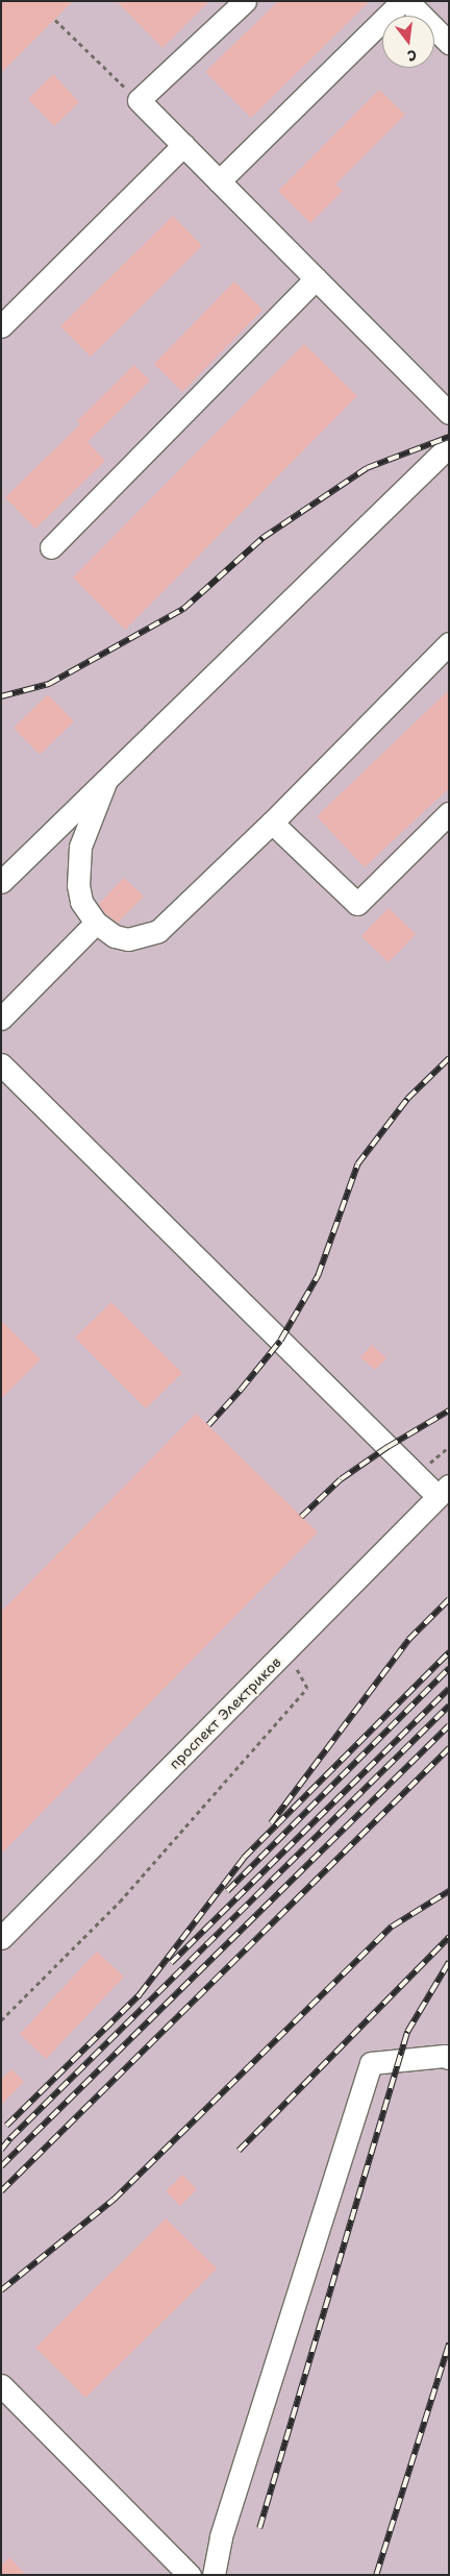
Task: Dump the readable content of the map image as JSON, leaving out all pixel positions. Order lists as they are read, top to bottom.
{
  "streets": {
    "street": ["проспект Электриков"]
  },
  "north": "bottom"
}
